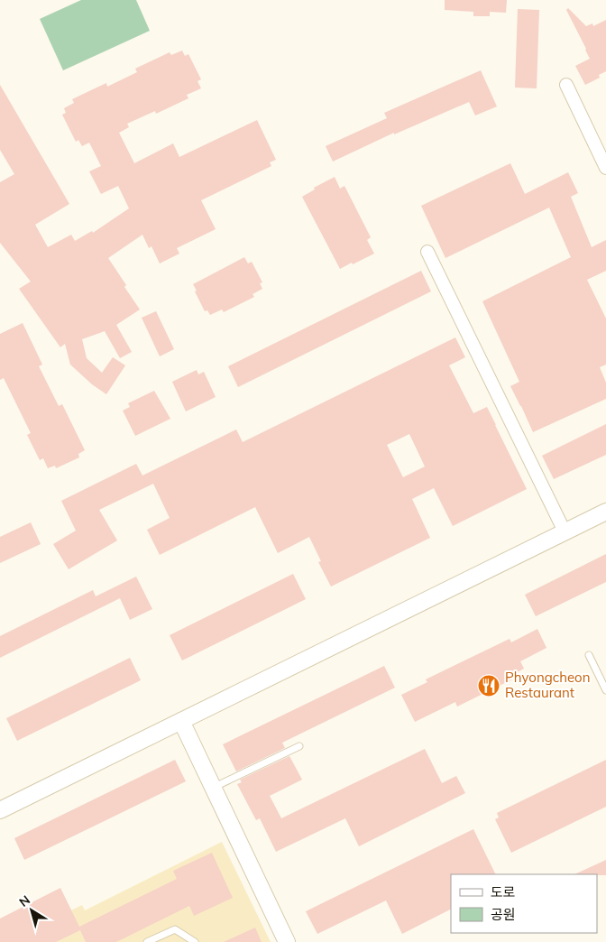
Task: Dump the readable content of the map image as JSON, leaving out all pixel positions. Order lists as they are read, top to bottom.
{
  "places": {
    "restaurant": ["Phyongcheon Restaurant"]
  },
  "legend": ["도로", "공원"],
  "north": "top left"
}
